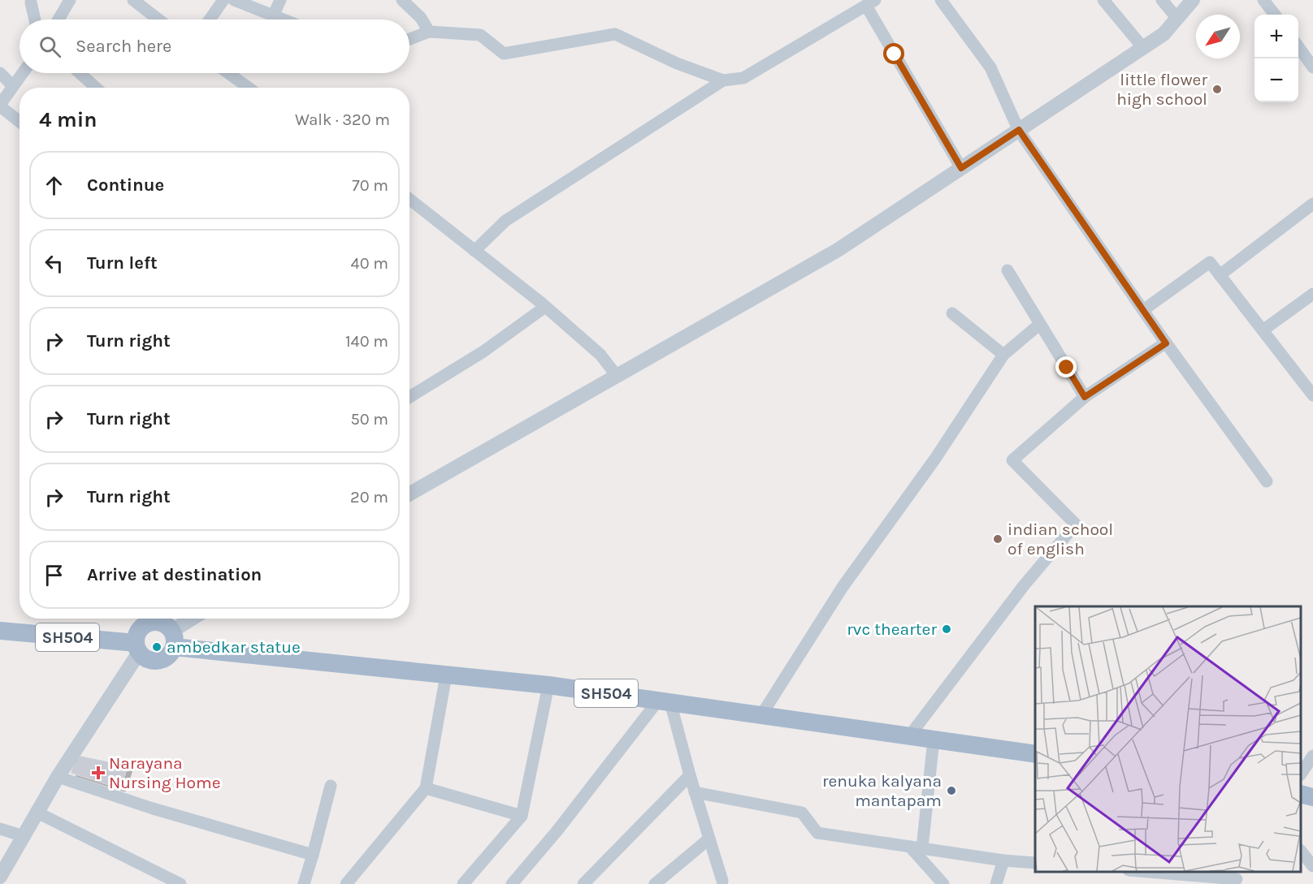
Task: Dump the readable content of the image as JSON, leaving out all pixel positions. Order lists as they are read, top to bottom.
{
  "streets": {
    "main road": ["SH504"]
  },
  "places": {
    "other": [
      "little flower high school",
      "indian school of english",
      "rvc thearter",
      "ambedkar statue",
      "renuka kalyana mantapam"
    ],
    "health": ["Narayana Nursing Home"]
  },
  "north": "bottom left",
  "page": {
    "map_buttons": ["+", "−"],
    "search": "Search here",
    "heading": ["4 min", "Walk · 320 m"],
    "list": [
      ["Continue", "70 m"],
      ["Turn left", "40 m"],
      ["Turn right", "140 m"],
      ["Turn right", "50 m"],
      ["Turn right", "20 m"],
      "Arrive at destination"
    ]
  }
}
